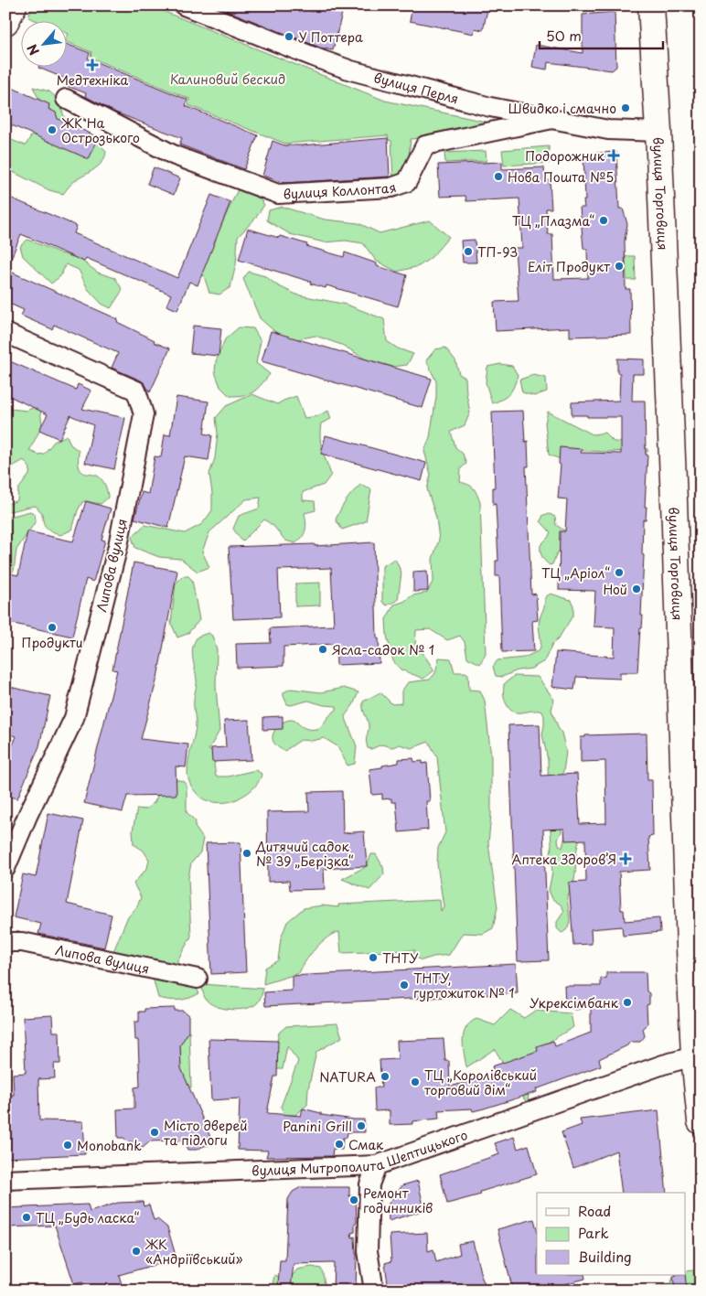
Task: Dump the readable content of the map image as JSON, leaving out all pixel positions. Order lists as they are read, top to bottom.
{
  "streets": {
    "main road": ["вулиця Торговиця"],
    "street": [
      "вулиця Перля",
      "вулиця Коллонтая",
      "Липова вулиця",
      "вулиця Митрополита Шептицького"
    ]
  },
  "crossings": [
    ["вулиця Перля", "вулиця Коллонтая"],
    ["вулиця Перля", "вулиця Торговиця"],
    ["вулиця Торговиця", "вулиця Митрополита Шептицького"]
  ],
  "parks": ["Калиновий бескид"],
  "places": {
    "other": [
      "У Поттера",
      "Швидко і смачно",
      "ЖК На Острозького",
      "Нова Пошта №5",
      "ТЦ „Плазма“",
      "ТП-93",
      "Еліт Продукт",
      "ТЦ „Аріол“",
      "Ной",
      "Продукти",
      "Ясла-садок № 1",
      "Дитячий садок № 39 „Берізка“",
      "ТНТУ",
      "ТНТУ, гуртожиток № 1",
      "Укрексімбанк",
      "NATURA",
      "ТЦ „Королівський торговий дім“",
      "Panini Grill",
      "Місто дверей та підлоги",
      "Смак",
      "Monobank",
      "Ремонт годинників",
      "ТЦ „Будь ласка“",
      "ЖК «Андріївський»"
    ],
    "health": ["Медтехніка", "Подорожник", "Аптека Здоров’Я"]
  },
  "legend": ["Road", "Park", "Building"],
  "scale_bar": "50 m",
  "north": "bottom left"
}
